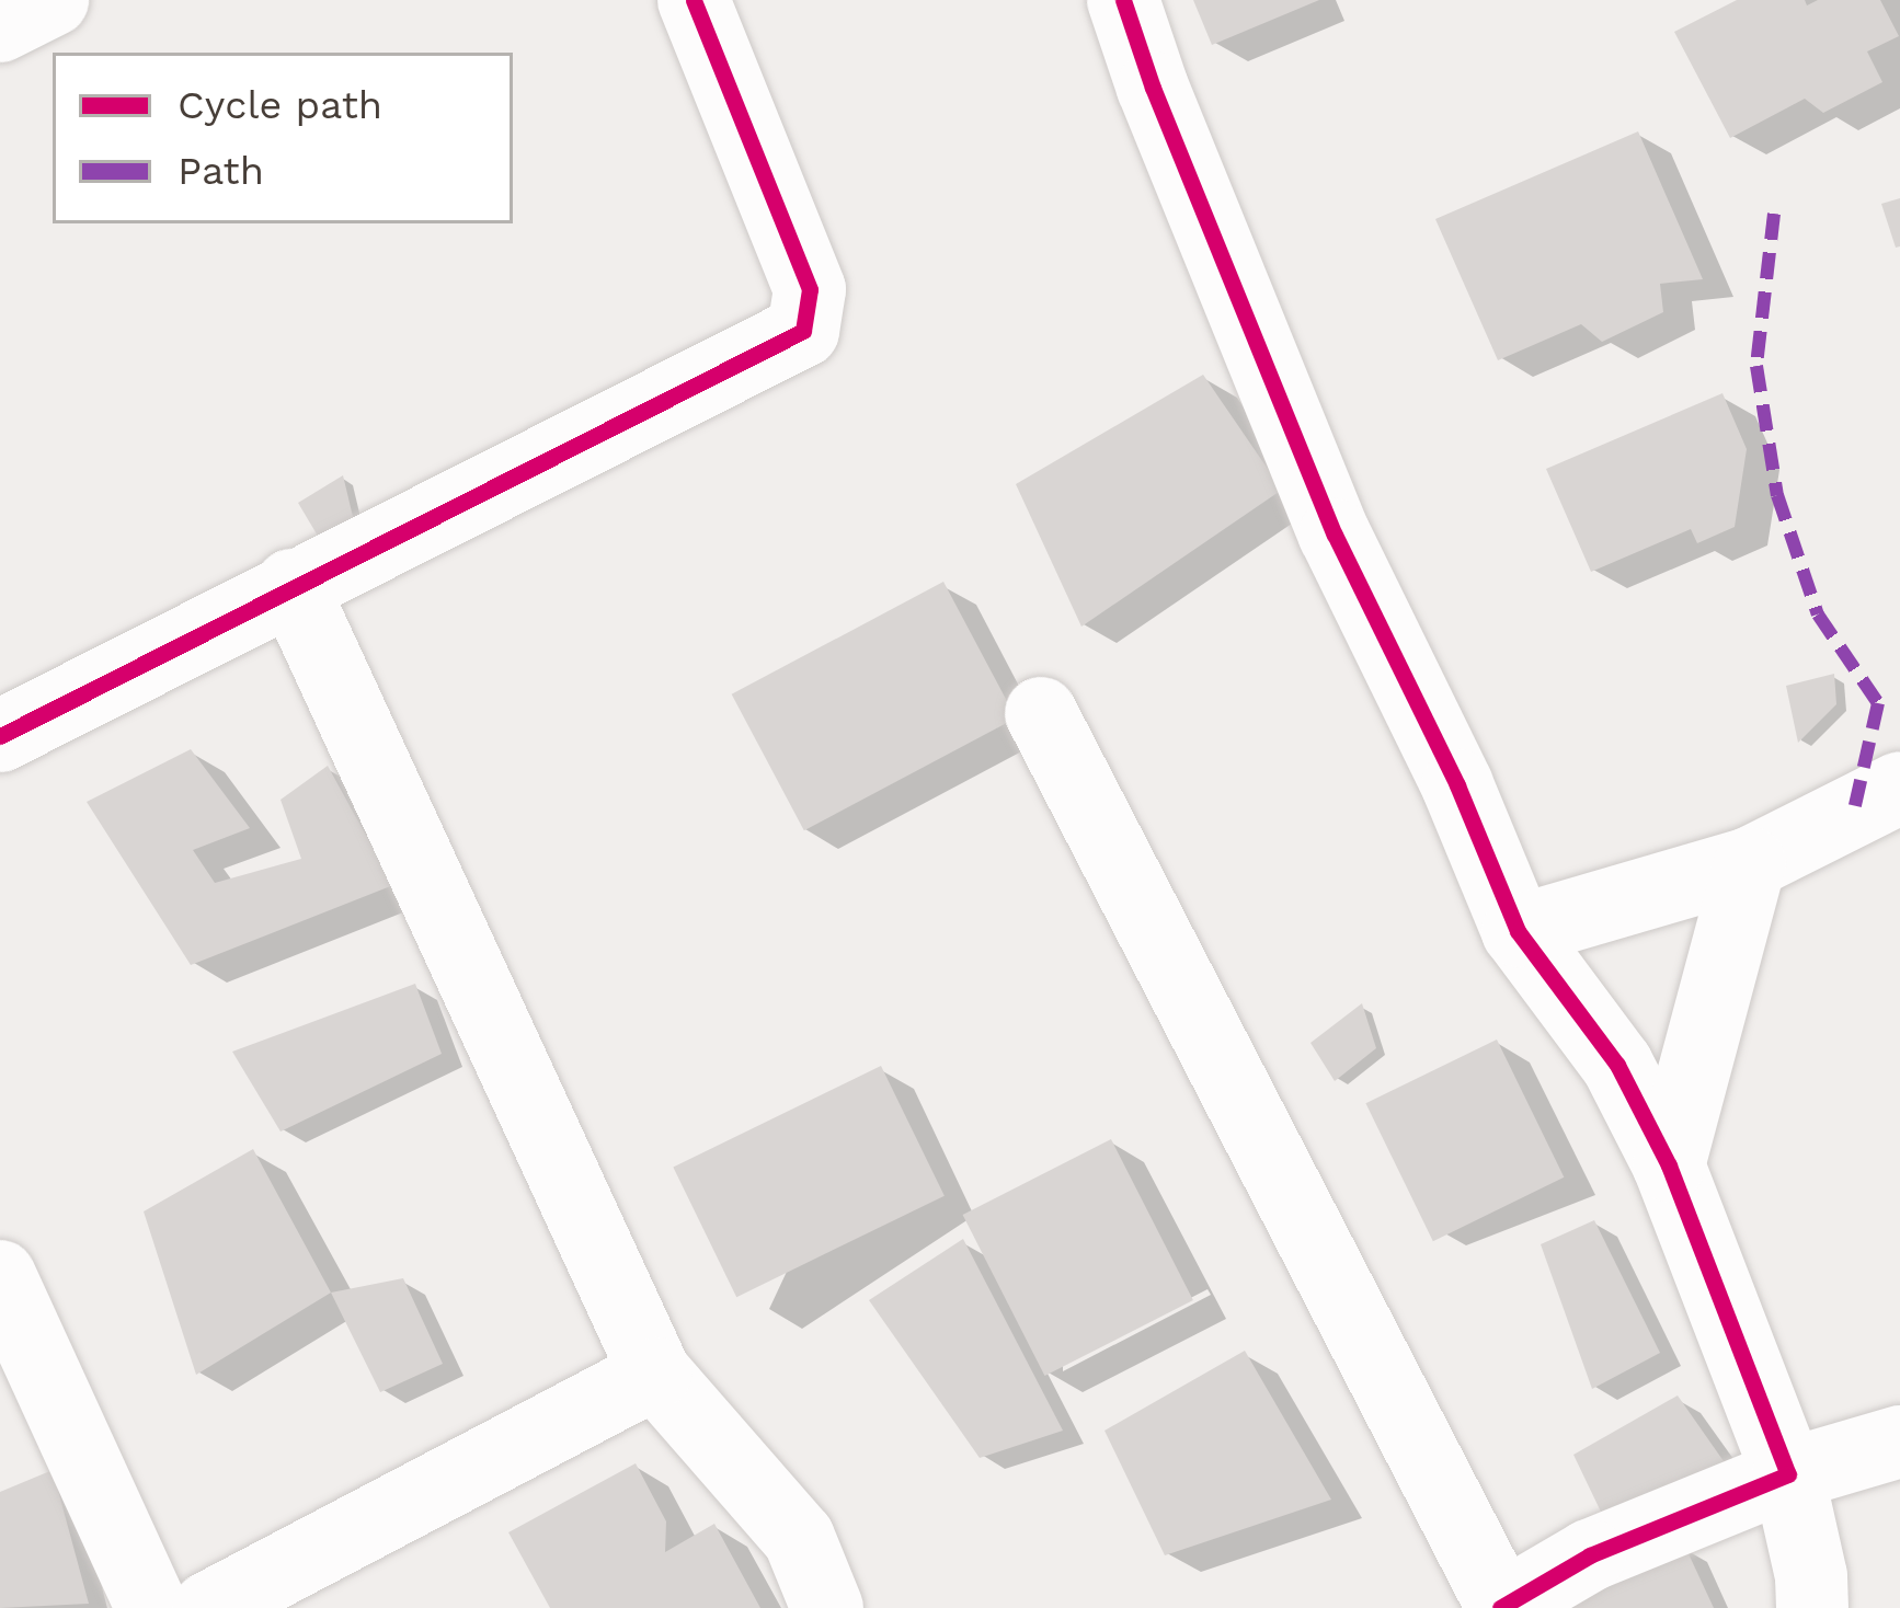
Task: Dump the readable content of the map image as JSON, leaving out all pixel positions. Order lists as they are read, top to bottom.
{
  "legend": ["Cycle path", "Path"]
}
